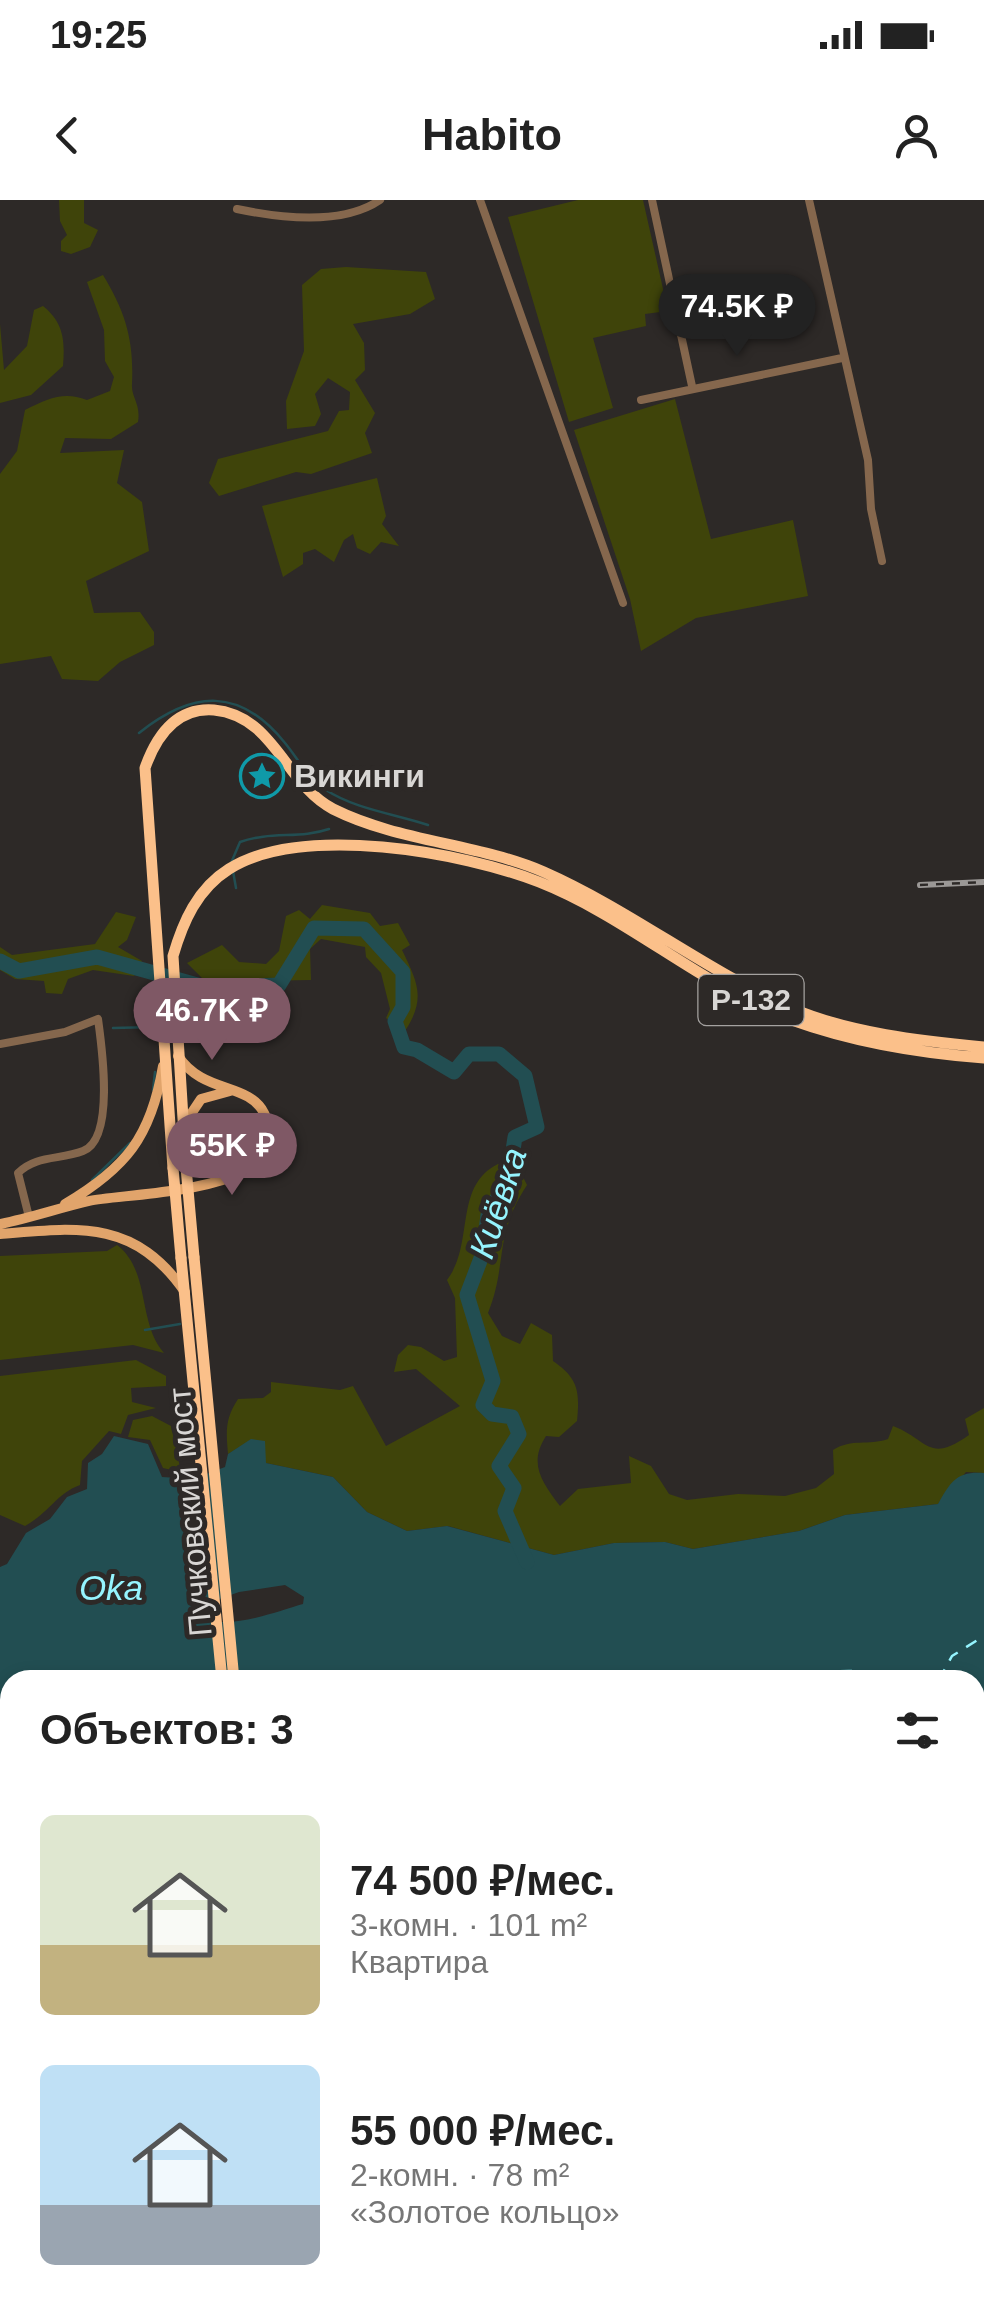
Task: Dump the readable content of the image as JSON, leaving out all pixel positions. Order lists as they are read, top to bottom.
{
  "streets": {
    "highway": ["Р-132", "Пучковский мост"]
  },
  "crossings": [
    ["Р-132", "Пучковский мост"]
  ],
  "water": ["Киёвка", "Oka"],
  "places": {
    "place": ["Викинги"]
  },
  "page": {
    "status": "19:25",
    "header": "Habito",
    "price": ["74.5K ₽", "46.7K ₽", "55K ₽"],
    "heading": "Объектов: 3",
    "list": [
      {
        "name": "74 500 ₽/мес.",
        "note": "3-комн. · 101 m² · Квартира"
      },
      {
        "name": "55 000 ₽/мес.",
        "note": "2-комн. · 78 m² · «Золотое кольцо»"
      }
    ]
  }
}
